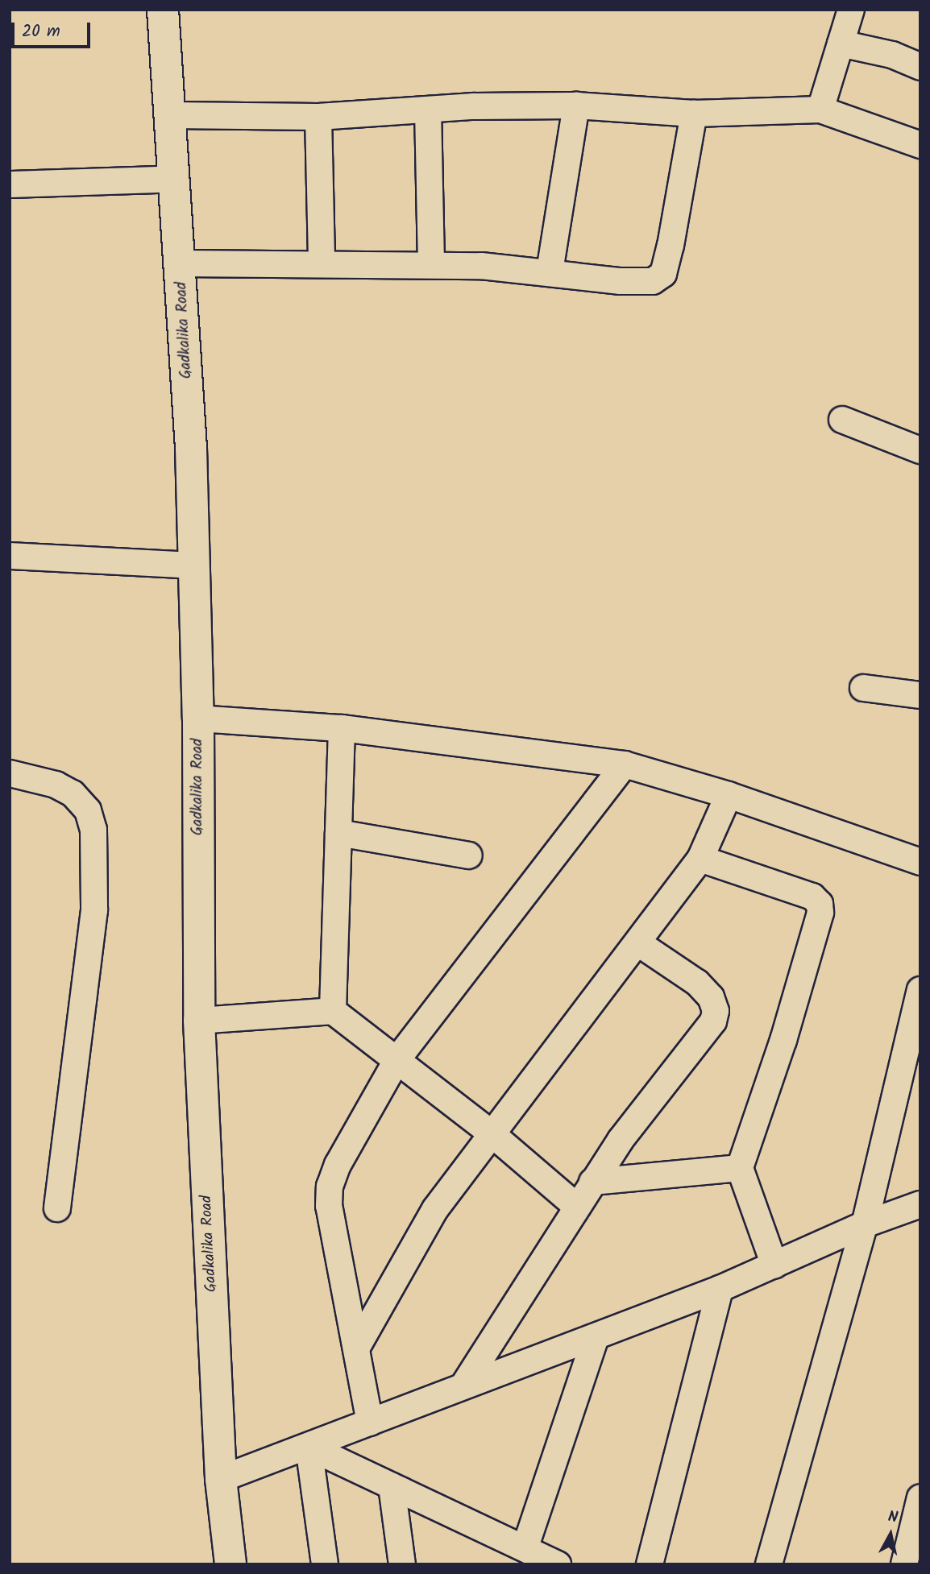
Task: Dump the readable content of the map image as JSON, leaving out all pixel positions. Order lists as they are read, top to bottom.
{
  "streets": {
    "street": ["Gadkalika Road"]
  },
  "scale_bar": "20 m",
  "north": "top"
}
